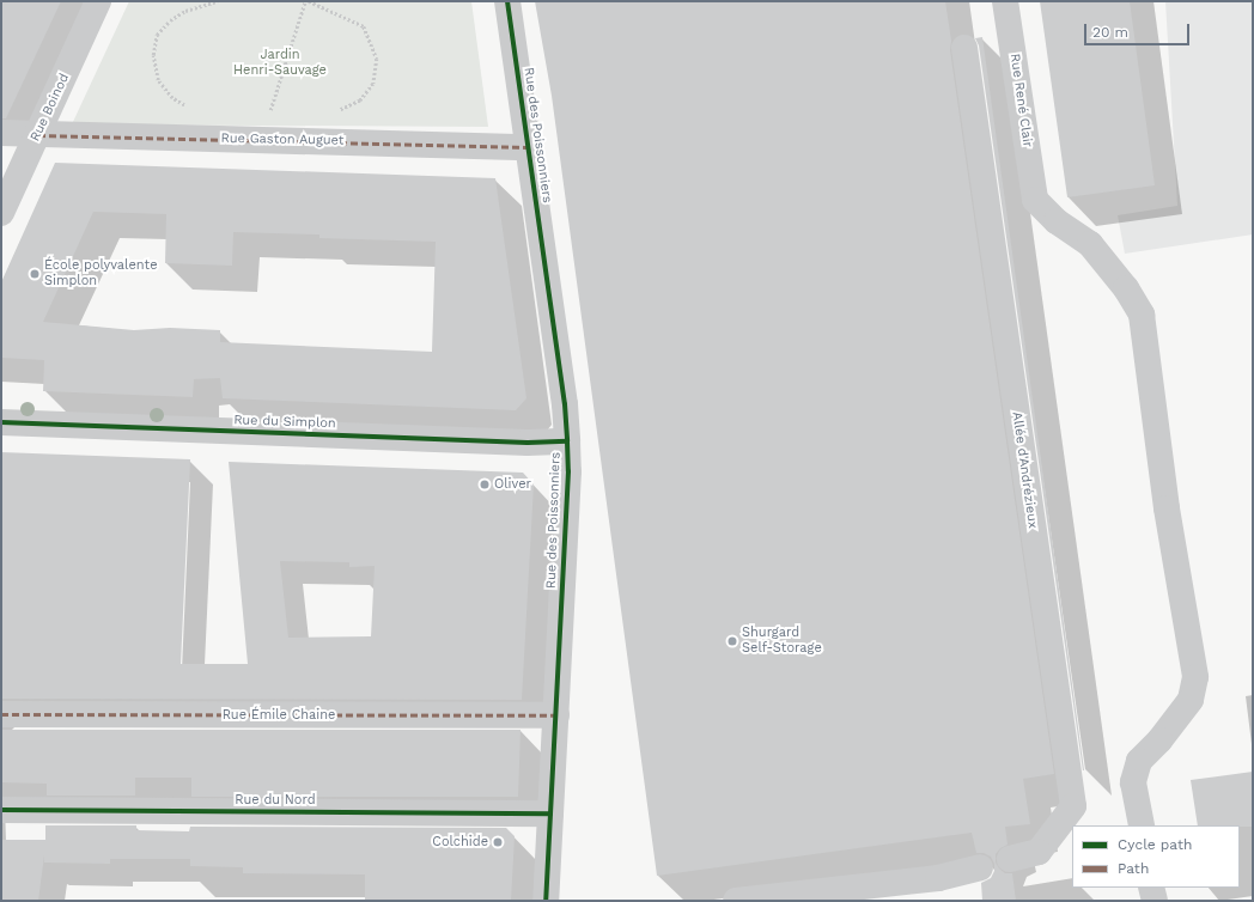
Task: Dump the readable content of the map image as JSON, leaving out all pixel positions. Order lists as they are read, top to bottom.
{
  "streets": {
    "street": [
      "Rue René Clair",
      "Rue Boinod",
      "Rue des Poissonniers",
      "Rue Gaston Auguet",
      "Rue du Simplon",
      "Allée d'Andrézieux",
      "Rue Émile Chaine",
      "Rue du Nord"
    ]
  },
  "crossings": [
    ["Rue Boinod", "Rue Gaston Auguet"],
    ["Rue des Poissonniers", "Rue Gaston Auguet"],
    ["Rue des Poissonniers", "Rue du Simplon"],
    ["Rue des Poissonniers", "Rue Émile Chaine"],
    ["Rue des Poissonniers", "Rue du Nord"]
  ],
  "parks": ["Jardin Henri-Sauvage"],
  "places": [
    "École polyvalente Simplon",
    "Oliver",
    "Shurgard Self-Storage",
    "Colchide"
  ],
  "legend": ["Cycle path", "Path"],
  "scale_bar": "20 m"
}
